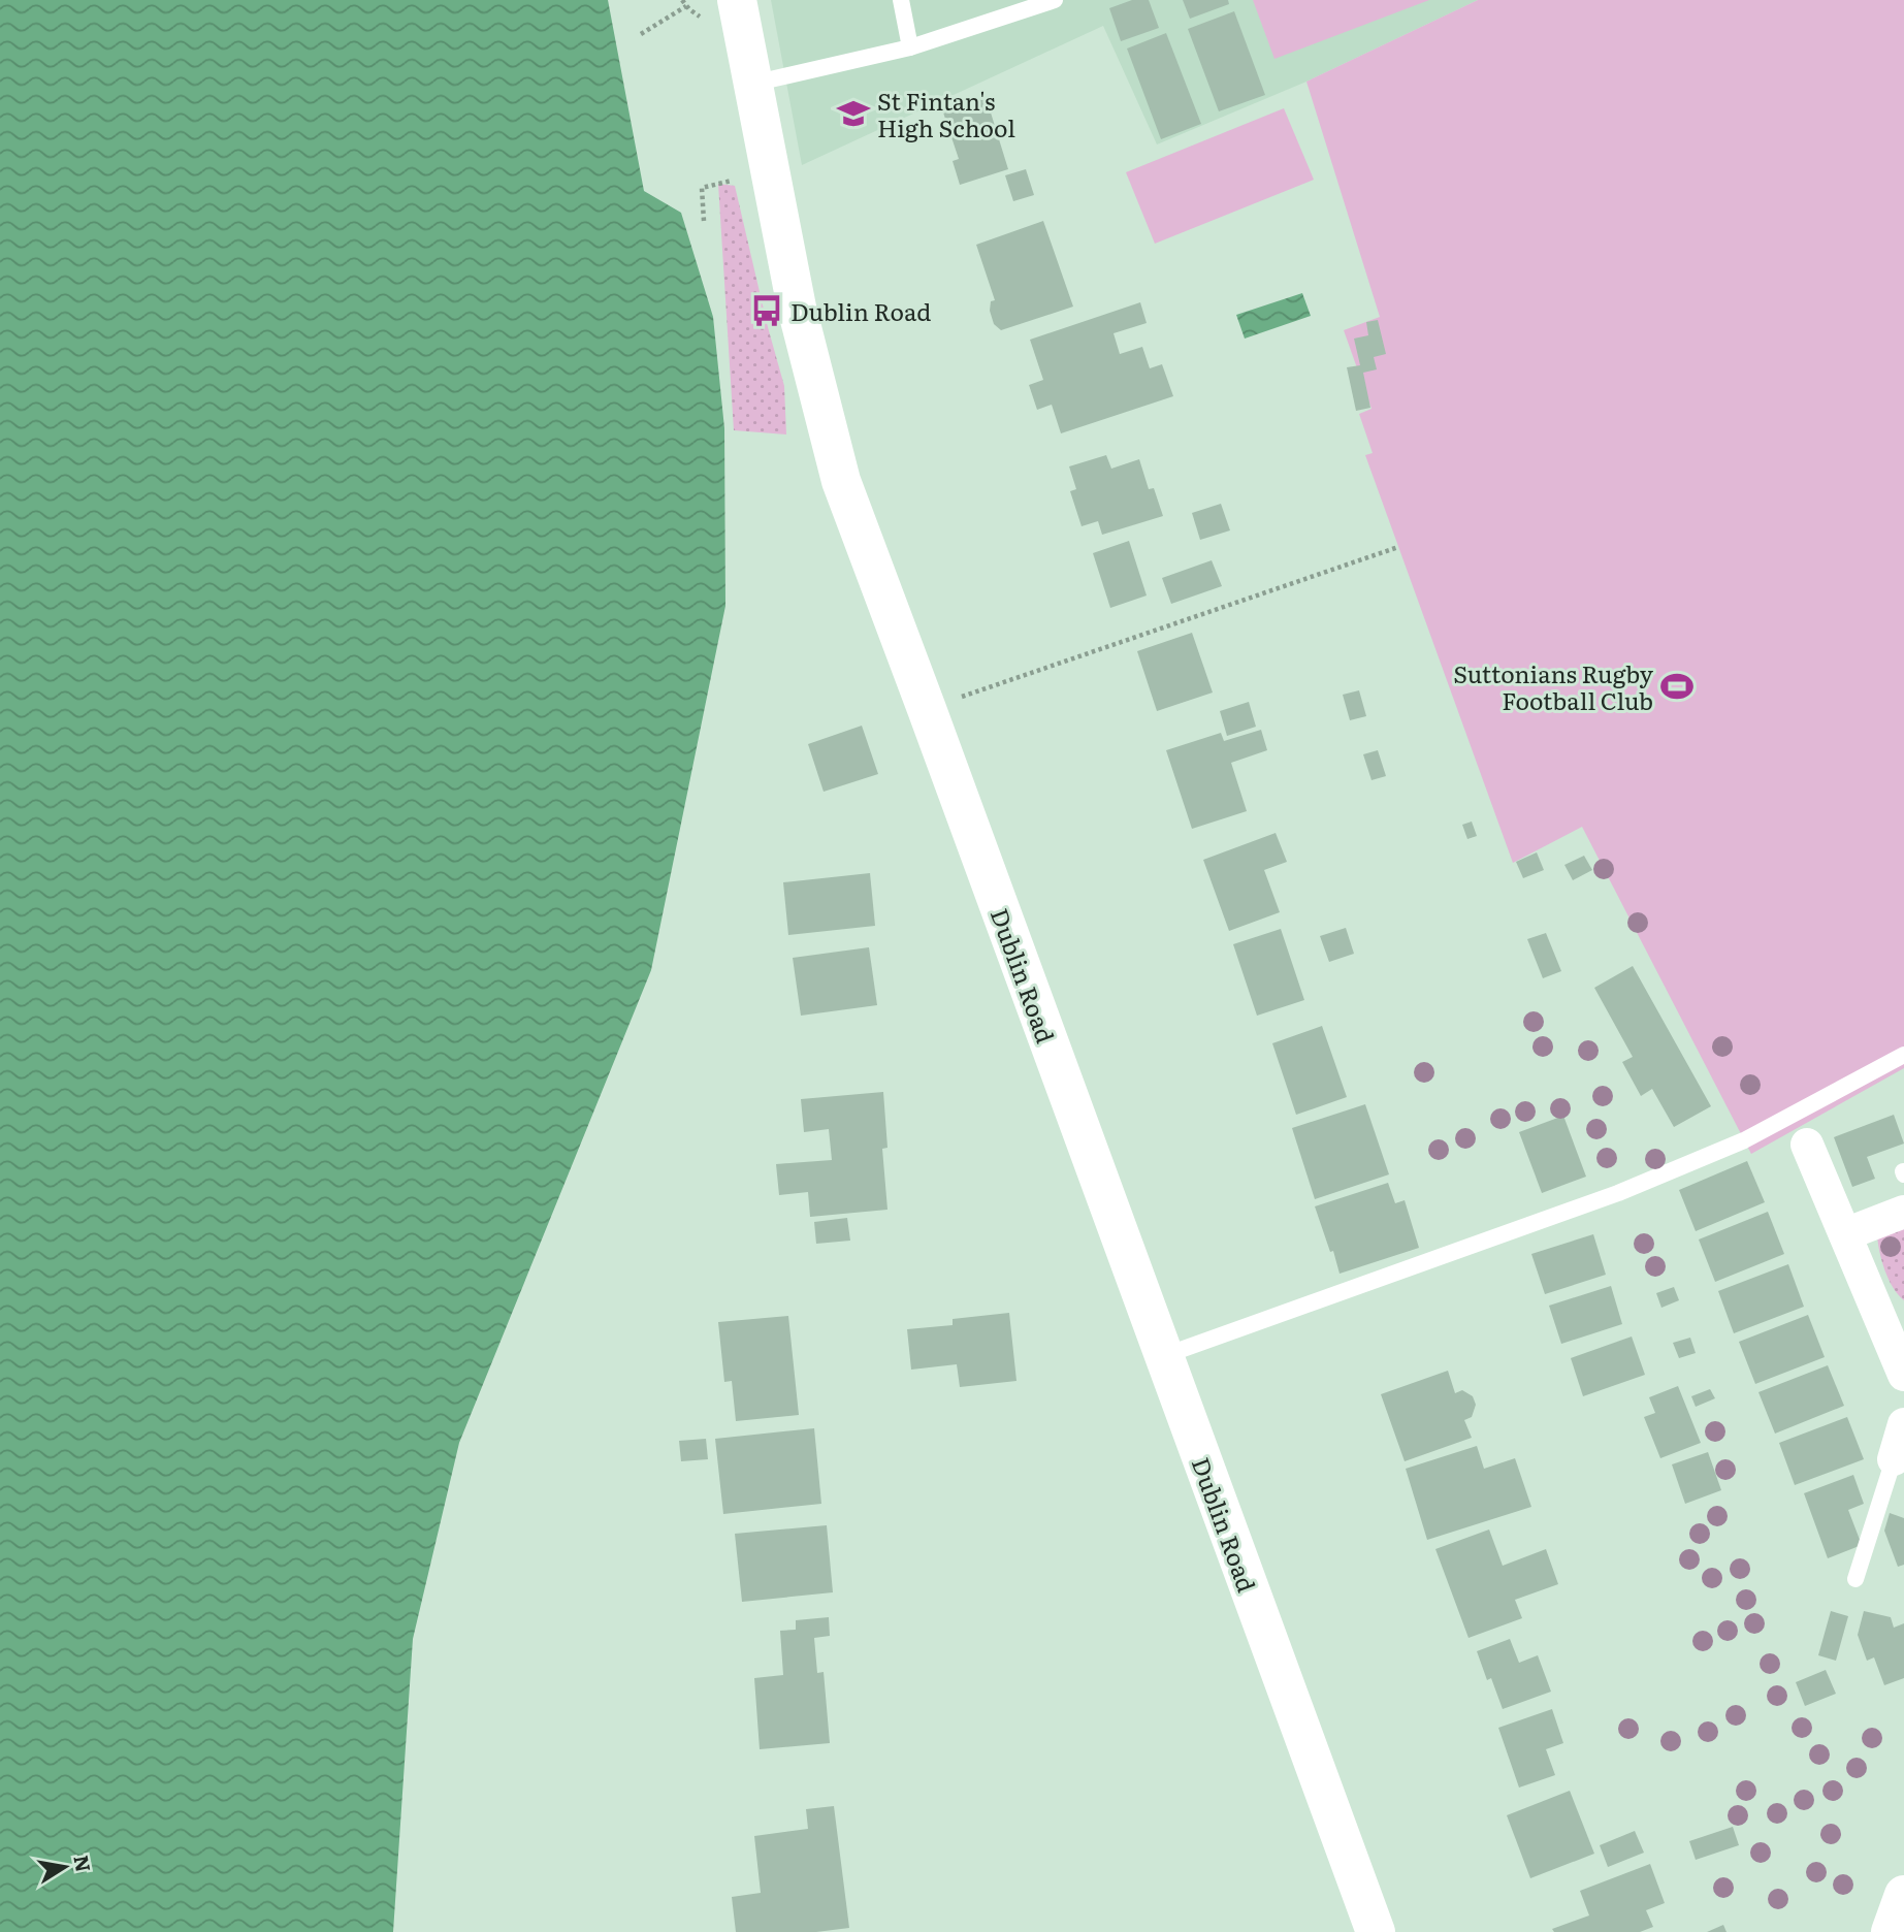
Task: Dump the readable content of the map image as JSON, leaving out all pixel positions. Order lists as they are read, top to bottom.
{
  "streets": {
    "main road": ["Dublin Road"]
  },
  "places": {
    "school or university": ["St Fintan's High School"],
    "bus stop": ["Dublin Road"],
    "sports": ["Suttonians Rugby Football Club"]
  },
  "north": "right"
}
